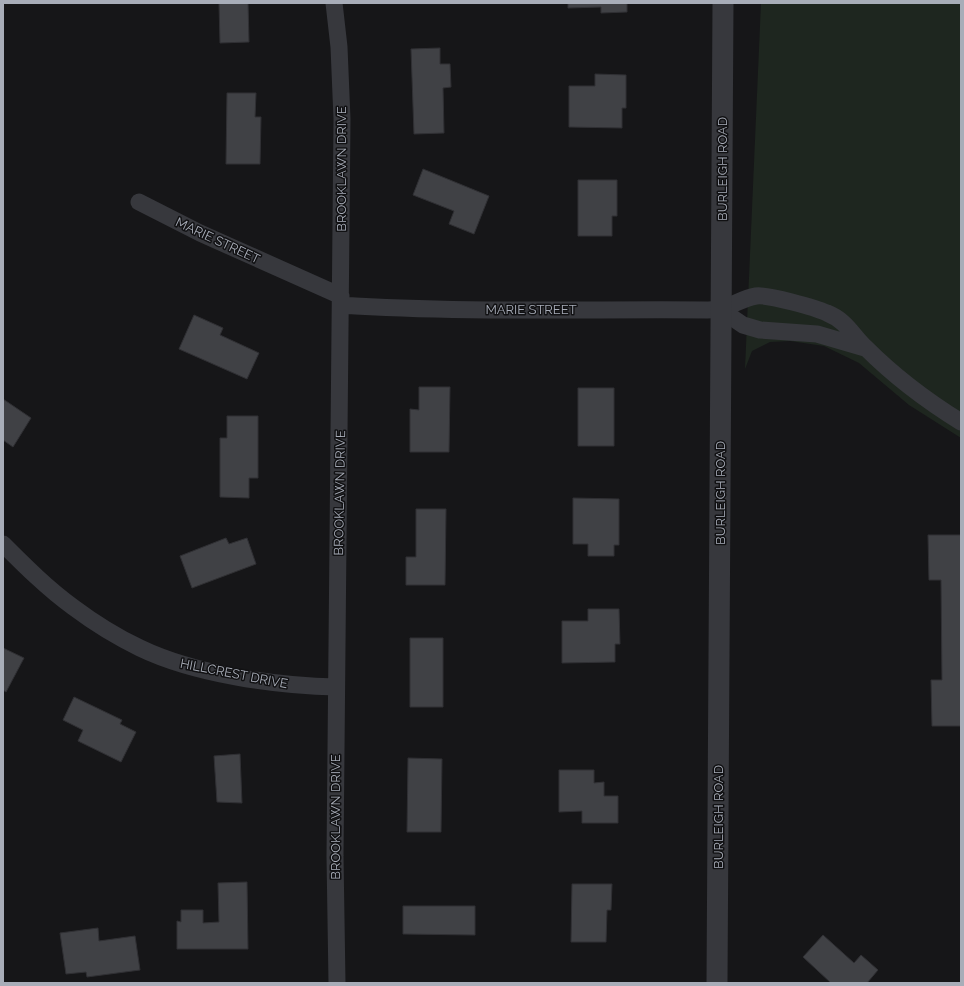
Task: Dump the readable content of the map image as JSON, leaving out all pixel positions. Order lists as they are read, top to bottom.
{
  "streets": {
    "street": [
      "BROOKLAWN DRIVE",
      "BURLEIGH ROAD",
      "MARIE STREET",
      "HILLCREST DRIVE"
    ]
  },
  "crossings": [
    ["BROOKLAWN DRIVE", "MARIE STREET"],
    ["BROOKLAWN DRIVE", "HILLCREST DRIVE"],
    ["BURLEIGH ROAD", "MARIE STREET"]
  ]
}
